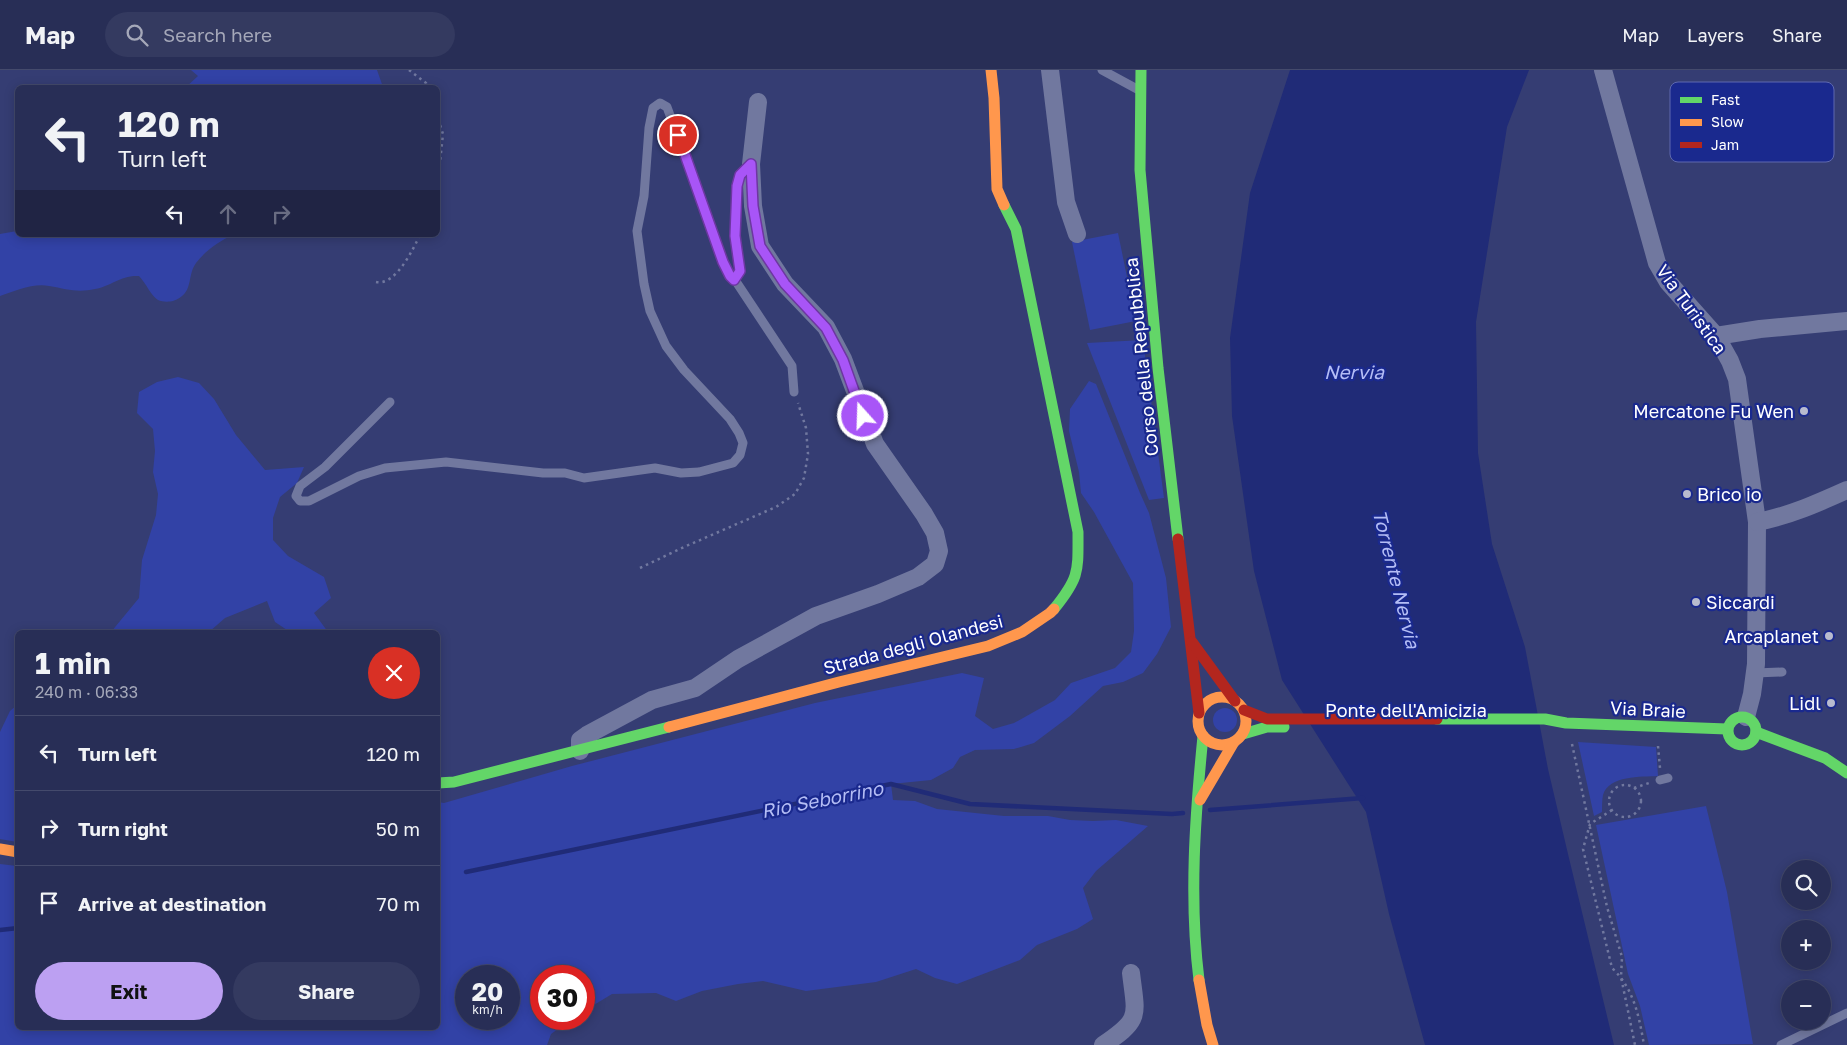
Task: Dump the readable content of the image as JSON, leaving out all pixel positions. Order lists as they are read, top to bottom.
{
  "streets": {
    "main road": [
      "Corso della Repubblica",
      "Strada degli Olandesi",
      "Via Braie",
      "Ponte dell'Amicizia"
    ],
    "street": ["Via Turistica"]
  },
  "crossings": [
    ["Via Turistica", "Via Braie"],
    ["Via Braie", "Ponte dell'Amicizia"]
  ],
  "water": ["Nervia", "Torrente Nervia", "Rio Seborrino"],
  "places": [
    "Mercatone Fu Wen",
    "Brico io",
    "Siccardi",
    "Arcaplanet",
    "Lidl"
  ],
  "legend": ["Fast", "Slow", "Jam"],
  "page": {
    "header": "Map",
    "search": "Search here",
    "nav": ["Map", "Layers", "Share"],
    "turn": ["120 m", "Turn left"],
    "heading": ["1 min", "240 m · 06:33"],
    "list": [
      {
        "name": "Turn left",
        "value": "120 m"
      },
      {
        "name": "Turn right",
        "value": "50 m"
      },
      {
        "name": "Arrive at destination",
        "value": "70 m"
      }
    ],
    "map_buttons": ["+", "−"],
    "buttons": ["Exit", "Share"],
    "speed": "20 km/h",
    "limit": "30"
  }
}
